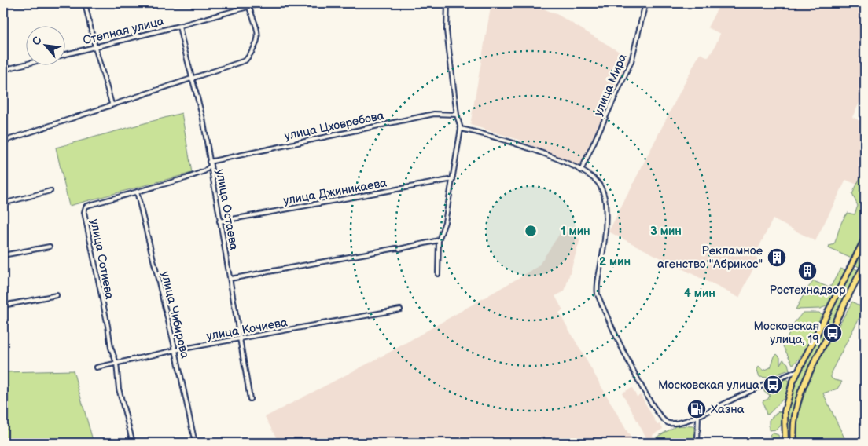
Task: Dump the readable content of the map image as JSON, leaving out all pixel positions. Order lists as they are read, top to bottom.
{
  "streets": {
    "street": [
      "Степная улица",
      "улица Мира",
      "улица Цховребова",
      "улица Джиникаева",
      "улица Остаева",
      "улица Сотиева",
      "улица Чибирова",
      "улица Кочиева"
    ]
  },
  "crossings": [
    ["Степная улица", "улица Остаева"],
    ["улица Цховребова", "улица Остаева"],
    ["улица Джиникаева", "улица Остаева"],
    ["улица Остаева", "улица Сотиева"],
    ["улица Остаева", "улица Кочиева"],
    ["улица Сотиева", "улица Чибирова"],
    ["улица Сотиева", "улица Кочиева"],
    ["улица Чибирова", "улица Кочиева"]
  ],
  "places": {
    "building": ["Рекламное агенство \"Абрикос\"", "Ростехнадзор"],
    "bus stop": ["Московская улица, 19", "Московская улица"],
    "fuel station": ["Хазна"]
  },
  "north": "top left",
  "rings": [
    "1 мин",
    "3 мин",
    "2 мин",
    "4 мин"
  ]
}
